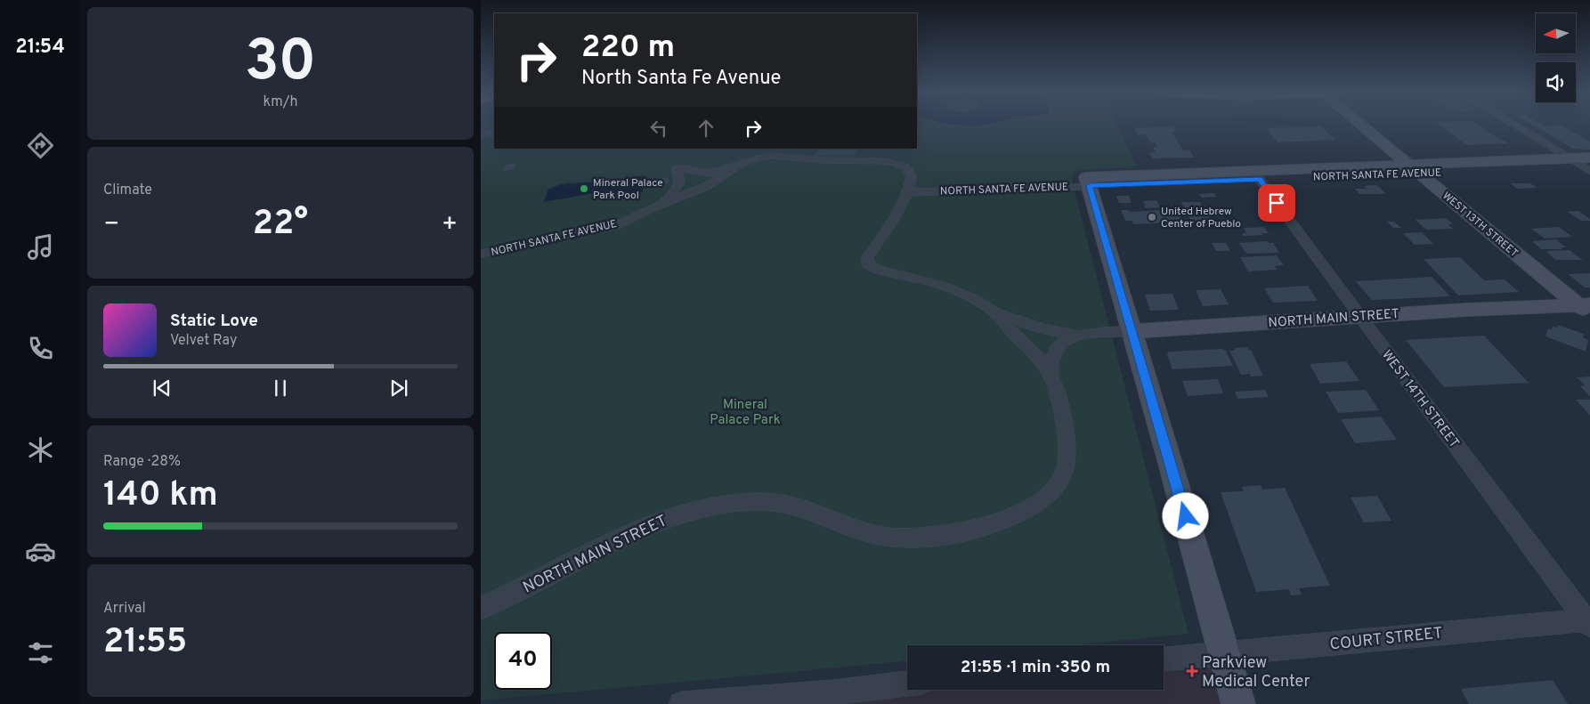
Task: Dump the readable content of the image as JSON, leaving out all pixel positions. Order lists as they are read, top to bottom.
{
  "streets": {
    "street": [
      "NORTH SANTA FE AVENUE",
      "WEST 13TH STREET",
      "NORTH MAIN STREET",
      "WEST 14TH STREET",
      "COURT STREET"
    ]
  },
  "crossings": [
    ["NORTH SANTA FE AVENUE", "WEST 13TH STREET"],
    ["NORTH SANTA FE AVENUE", "NORTH MAIN STREET"],
    ["NORTH SANTA FE AVENUE", "WEST 14TH STREET"],
    ["WEST 13TH STREET", "NORTH MAIN STREET"],
    ["NORTH MAIN STREET", "WEST 14TH STREET"],
    ["WEST 14TH STREET", "COURT STREET"]
  ],
  "parks": ["Mineral Palace Park"],
  "places": {
    "other": ["Mineral Palace Park Pool", "United Hebrew Center of Pueblo"],
    "health": ["Parkview Medical Center"]
  },
  "north": "left",
  "page": {
    "tabs": "21:54",
    "tile": [
      ["30", "km/h"],
      "Climate",
      ["Range · 28%", "140 km"],
      ["Arrival", "21:55"]
    ],
    "turn": ["220 m", "North Santa Fe Avenue"],
    "heat": ["−", "22°", "+"],
    "song": ["Static Love", "Velvet Ray"],
    "limit": "40",
    "trip": "21:55 · 1 min · 350 m"
  }
}
